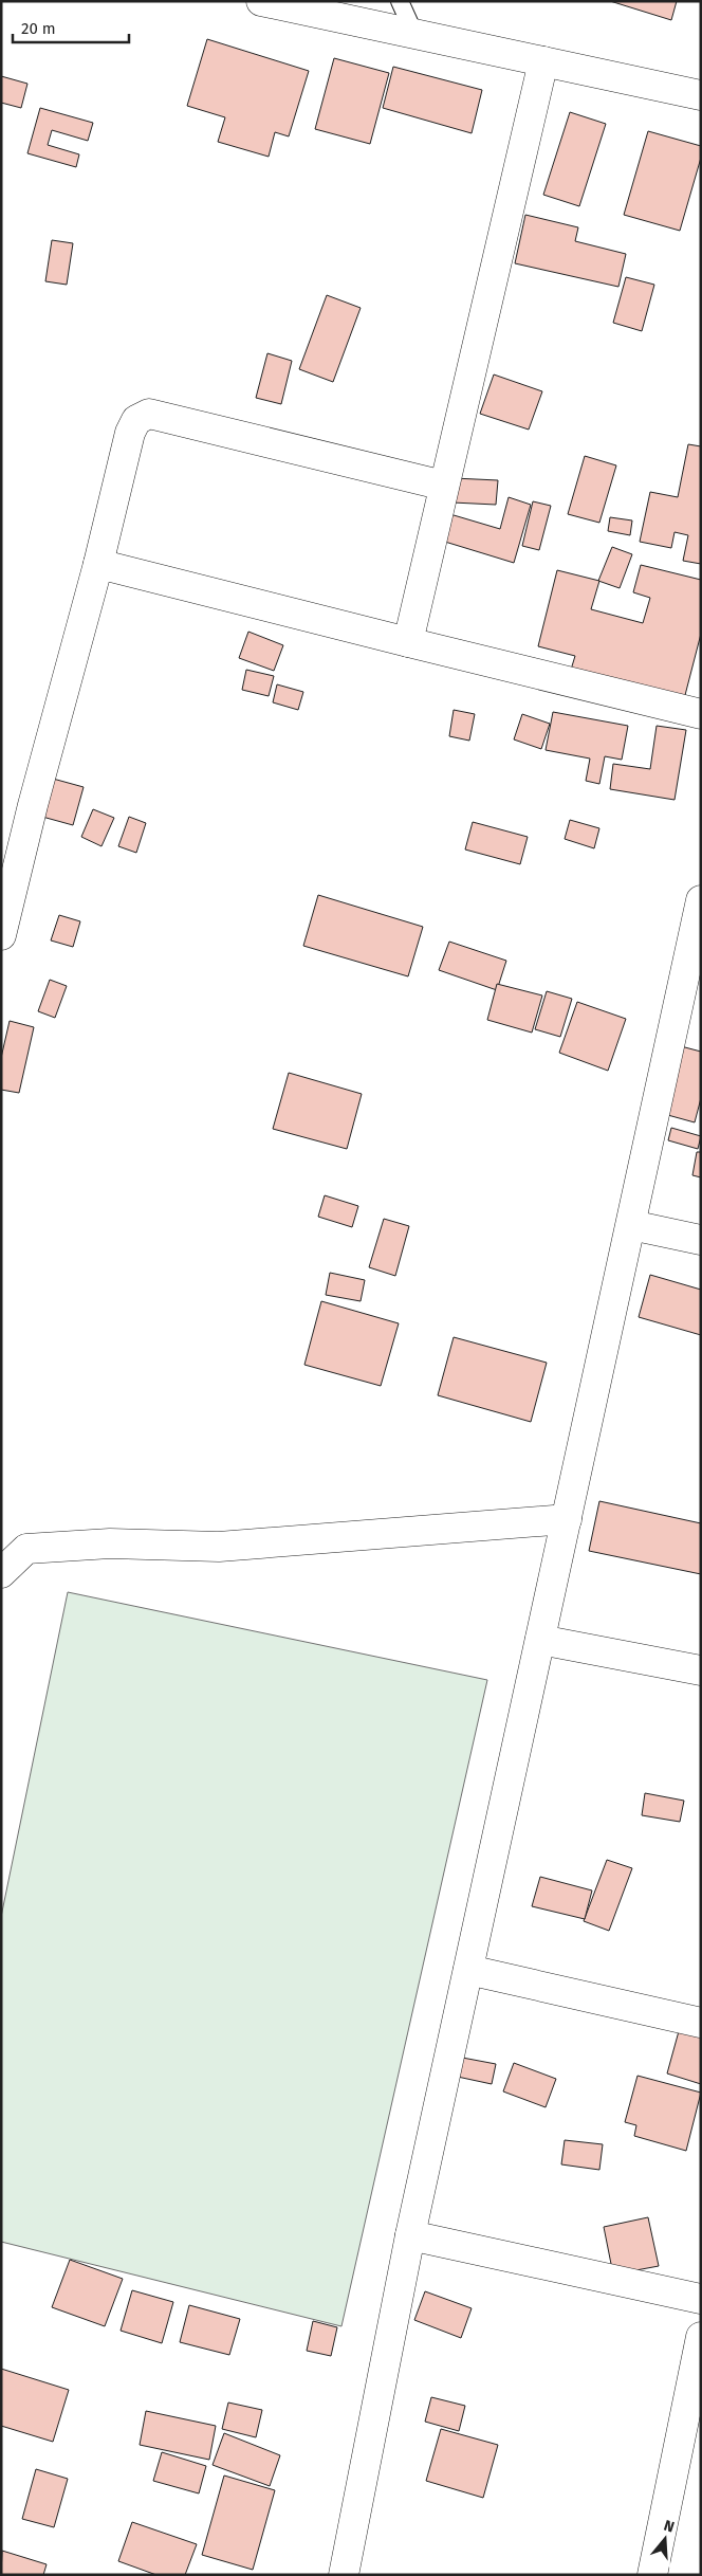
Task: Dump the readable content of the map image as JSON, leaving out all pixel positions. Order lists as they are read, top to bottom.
{
  "scale_bar": "20 m",
  "north": "top"
}
